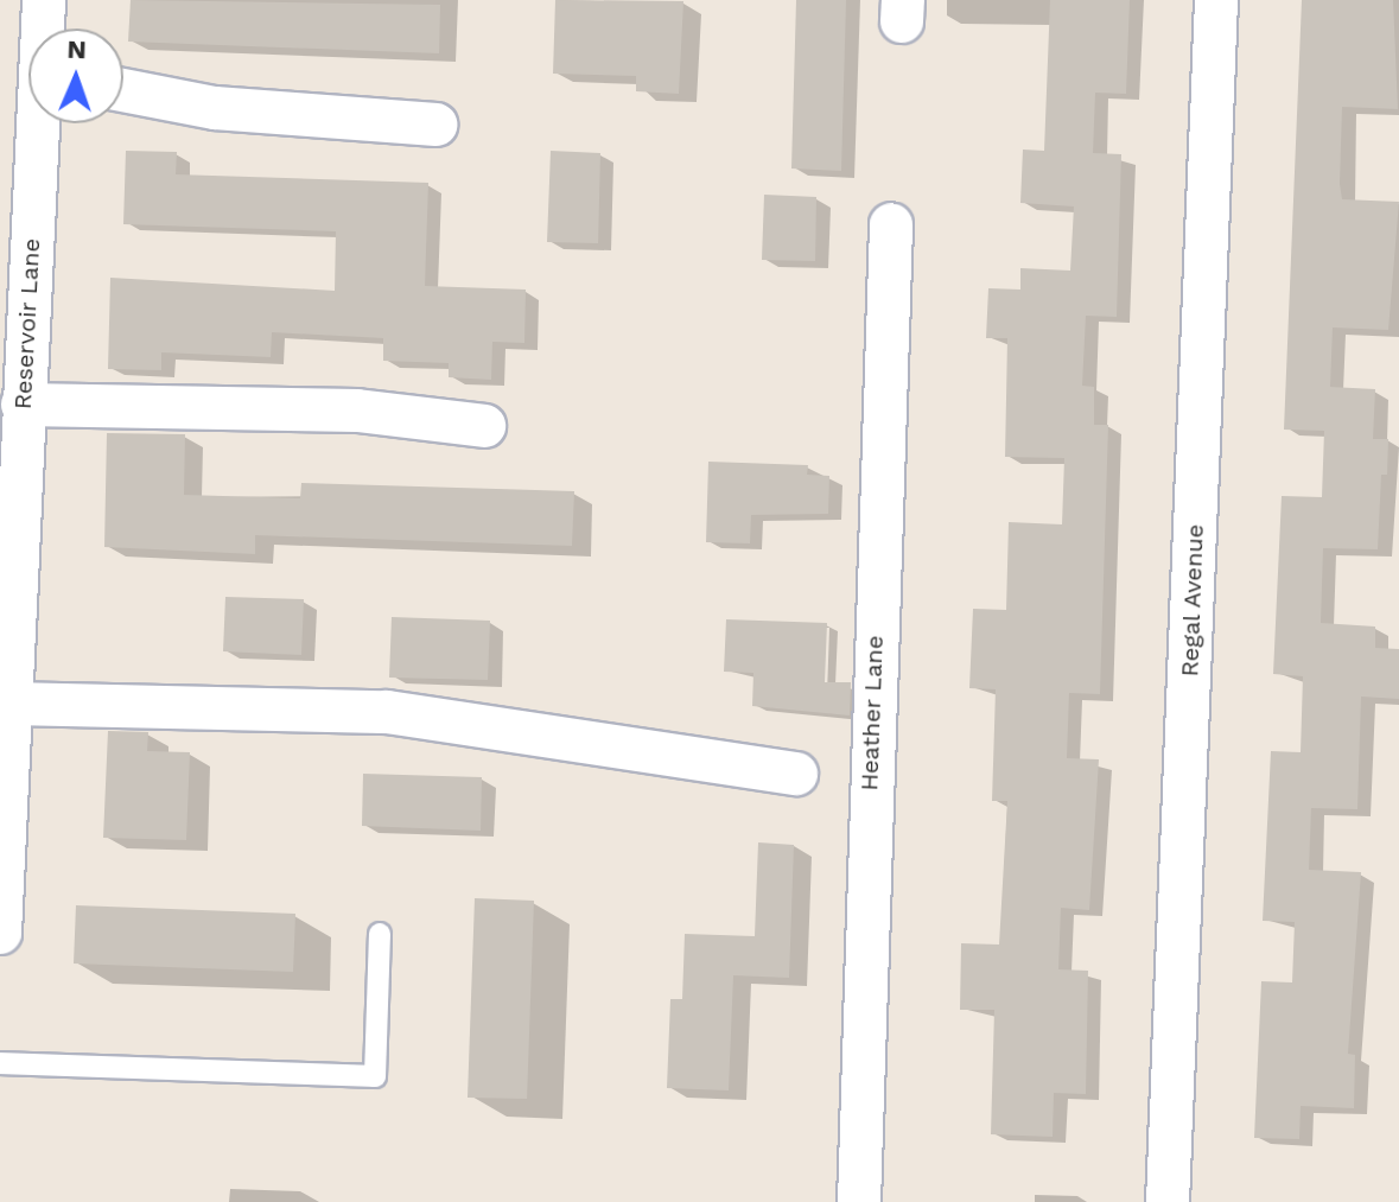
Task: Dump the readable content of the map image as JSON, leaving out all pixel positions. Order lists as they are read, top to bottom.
{
  "streets": {
    "street": ["Reservoir Lane", "Regal Avenue", "Heather Lane"]
  },
  "north": "top"
}
